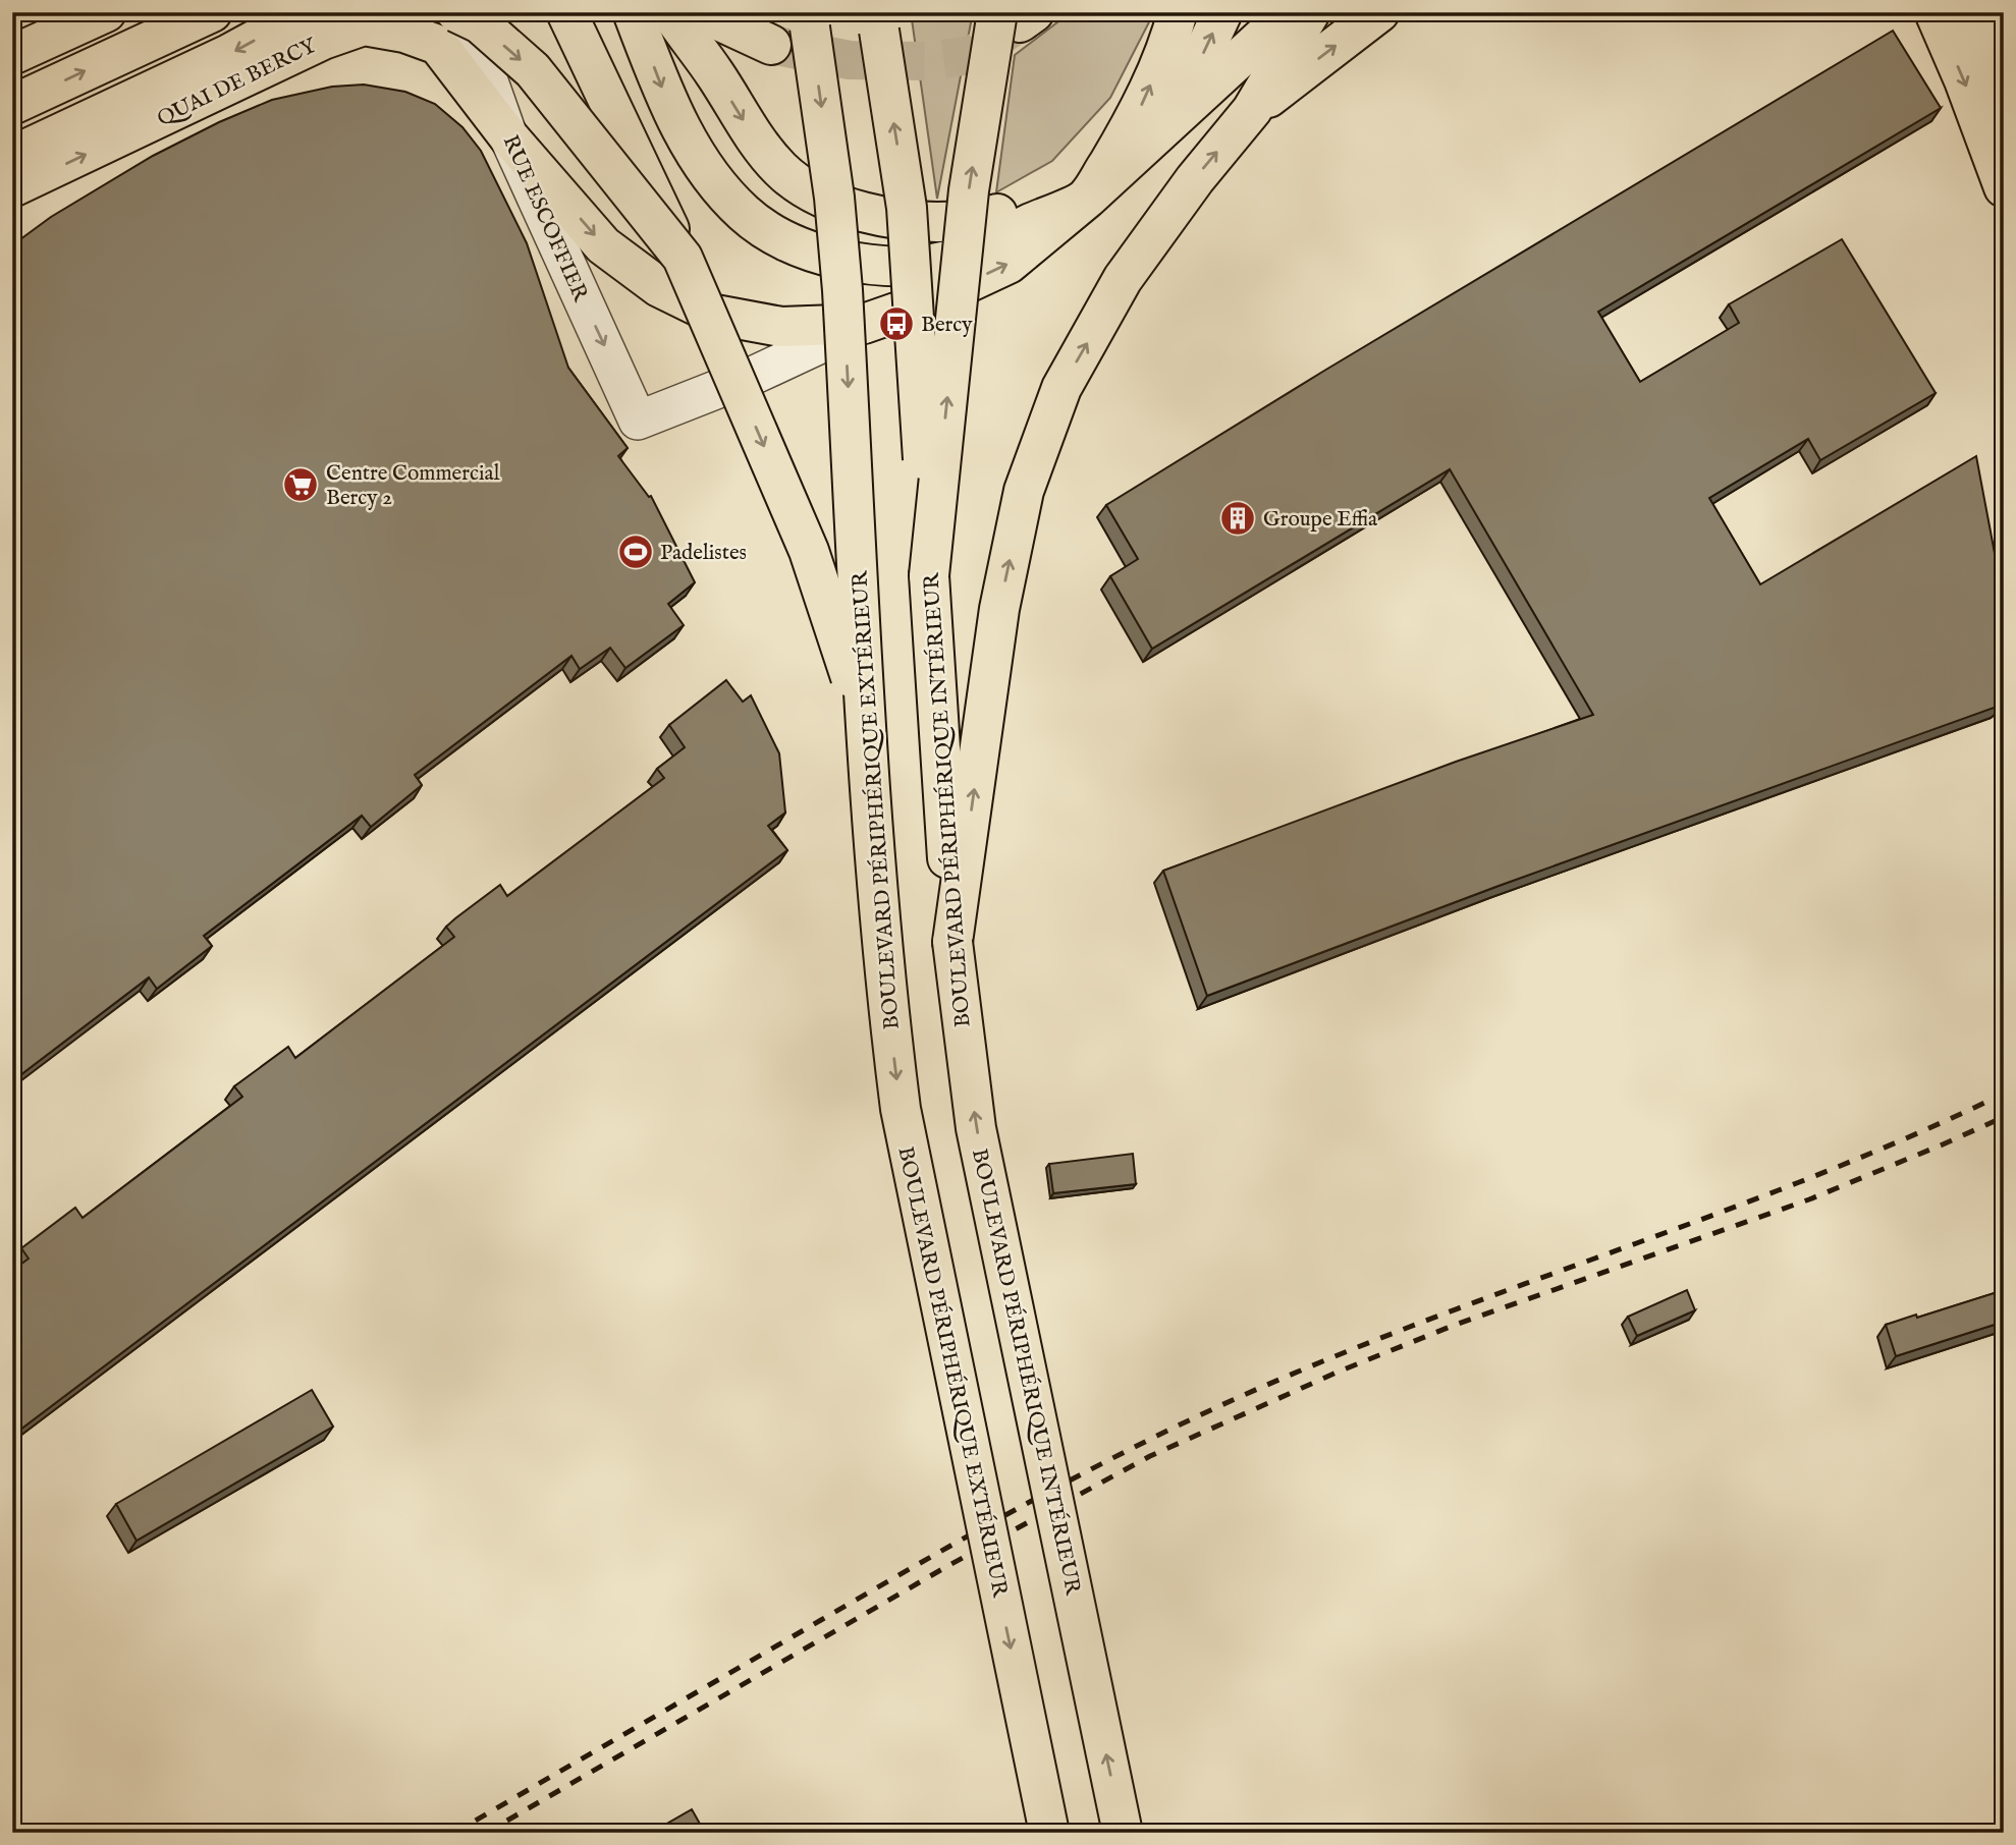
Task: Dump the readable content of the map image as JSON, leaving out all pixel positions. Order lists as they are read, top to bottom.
{
  "streets": {
    "main road": ["QUAI DE BERCY", "BOULEVARD PÉRIPHÉRIQUE EXTÉRIEUR", "BOULEVARD PÉRIPHÉRIQUE INTÉRIEUR"],
    "street": ["RUE ESCOFFIER"]
  },
  "crossings": [
    ["QUAI DE BERCY", "RUE ESCOFFIER"]
  ],
  "places": {
    "bus stop": ["Bercy"],
    "supermarket": ["Centre Commercial Bercy 2"],
    "building": ["Groupe Effia"],
    "sports": ["Padelistes"]
  }
}
